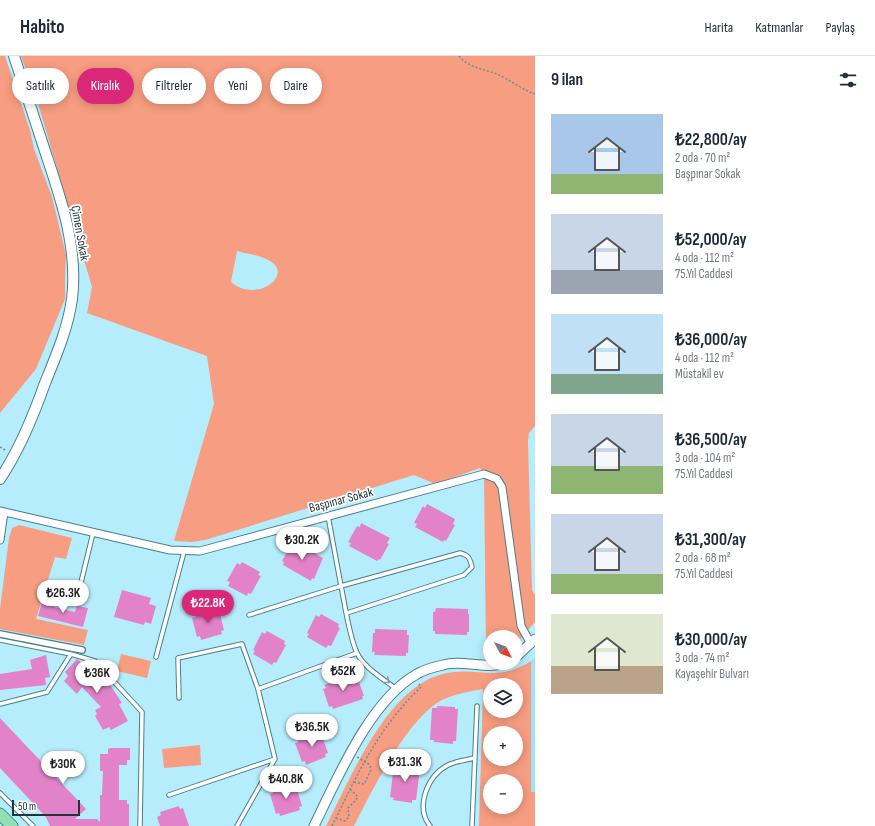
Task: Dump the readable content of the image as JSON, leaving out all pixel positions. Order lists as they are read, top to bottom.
{
  "streets": {
    "main road": ["Çimen Sokak"],
    "street": ["Başpınar Sokak"]
  },
  "scale_bar": "50 m",
  "north": "bottom right",
  "page": {
    "header": "Habito",
    "nav": ["Harita", "Katmanlar", "Paylaş"],
    "heading": "9 ilan",
    "chip": [
      "Satılık",
      "Kiralık",
      "Filtreler",
      "Yeni",
      "Daire"
    ],
    "list": [
      {
        "name": "₺22,800/ay",
        "note": "2 oda · 70 m² · Başpınar Sokak"
      },
      {
        "name": "₺52,000/ay",
        "note": "4 oda · 112 m² · 75.Yıl Caddesi"
      },
      {
        "name": "₺36,000/ay",
        "note": "4 oda · 112 m² · Müstakil ev"
      },
      {
        "name": "₺36,500/ay",
        "note": "3 oda · 104 m² · 75.Yıl Caddesi"
      },
      {
        "name": "₺31,300/ay",
        "note": "2 oda · 68 m² · 75.Yıl Caddesi"
      },
      {
        "name": "₺30,000/ay",
        "note": "3 oda · 74 m² · Kayaşehir Bulvarı"
      }
    ],
    "price": [
      "₺30.2K",
      "₺26.3K",
      "₺22.8K",
      "₺52K",
      "₺36K",
      "₺36.5K",
      "₺31.3K",
      "₺30K",
      "₺40.8K"
    ],
    "map_buttons": ["+", "−"],
    "scale": "50 m"
  }
}
